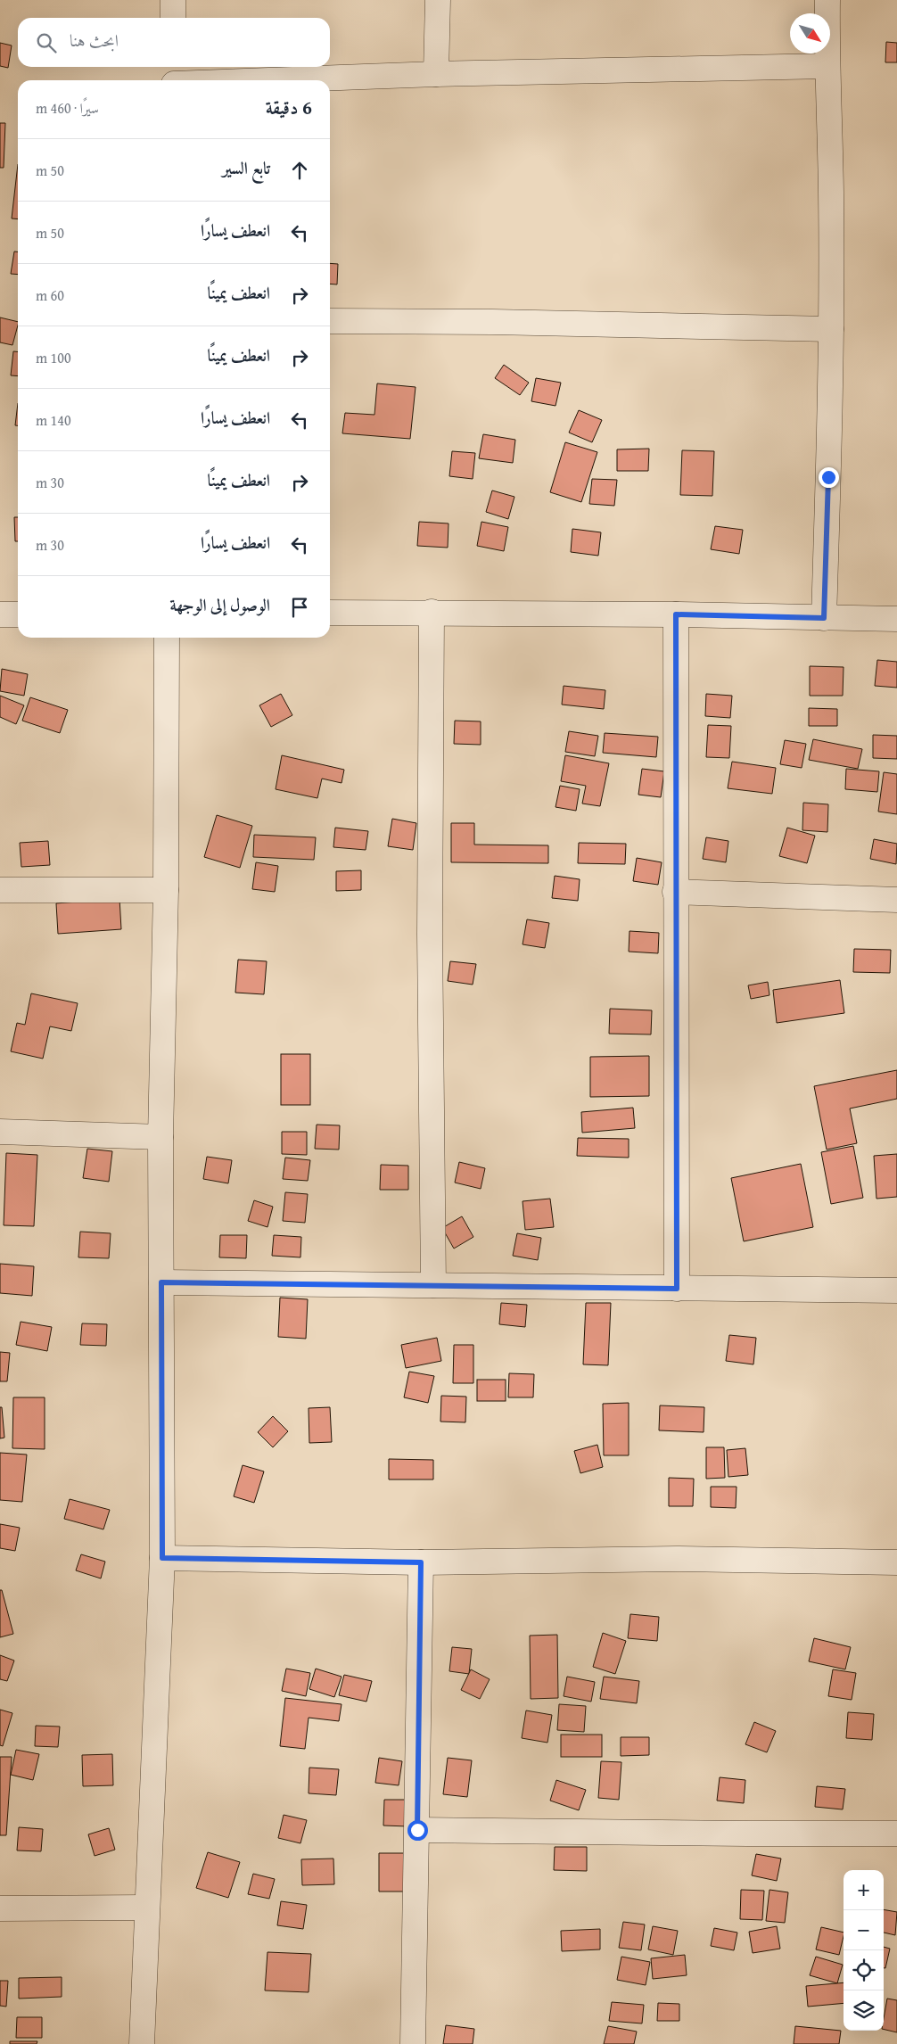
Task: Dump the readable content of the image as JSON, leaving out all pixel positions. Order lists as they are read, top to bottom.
{
  "north": "bottom right",
  "page": {
    "search": "ابحث هنا",
    "heading": ["6 دقيقة", "سيرًا · 460 m"],
    "list": [
      ["تابع السير", "50 m"],
      ["انعطف يسارًا", "50 m"],
      ["انعطف يمينًا", "60 m"],
      ["انعطف يمينًا", "100 m"],
      ["انعطف يسارًا", "140 m"],
      ["انعطف يمينًا", "30 m"],
      ["انعطف يسارًا", "30 m"],
      "الوصول إلى الوجهة"
    ],
    "map_buttons": ["+", "−"]
  }
}
